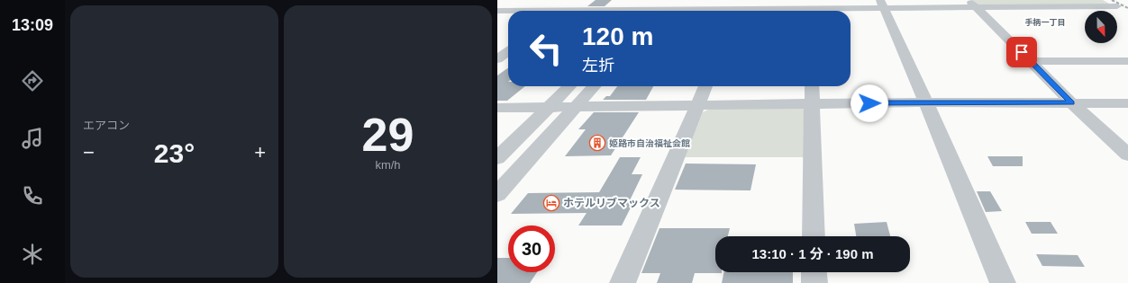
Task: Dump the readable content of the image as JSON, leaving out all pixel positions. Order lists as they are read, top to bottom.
{
  "districts": ["手柄一丁目"],
  "places": {
    "building": ["姫路市自治福祉会館"],
    "hotel": ["ホテルリブマックス"]
  },
  "north": "bottom",
  "page": {
    "tabs": "13:09",
    "tile": [
      "エアコン",
      ["29", "km/h"]
    ],
    "turn": ["120 m", "左折"],
    "heat": ["−", "23°", "+"],
    "limit": "30",
    "trip": "13:10 · 1 分 · 190 m"
  }
}
